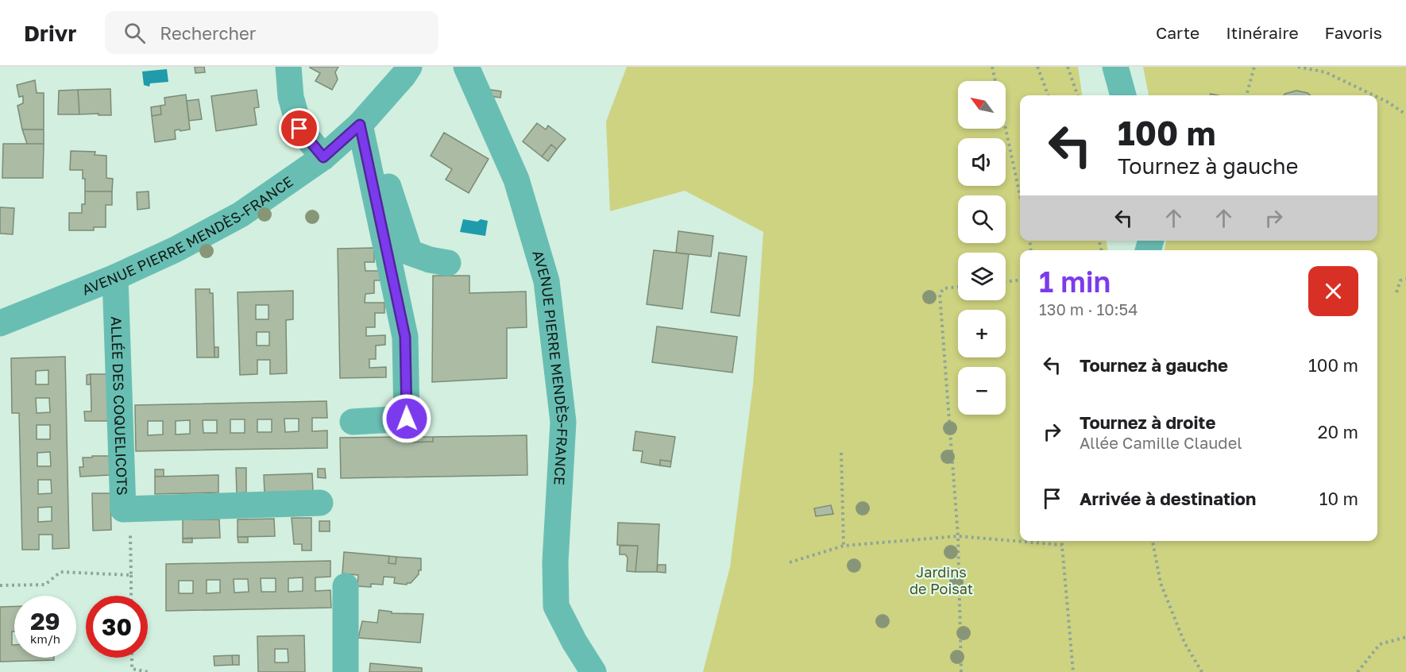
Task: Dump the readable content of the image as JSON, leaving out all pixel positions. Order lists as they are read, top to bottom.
{
  "streets": {
    "street": ["AVENUE PIERRE MENDÈS-FRANCE", "ALLÉE DES COQUELICOTS"]
  },
  "crossings": [
    ["AVENUE PIERRE MENDÈS-FRANCE", "ALLÉE DES COQUELICOTS"]
  ],
  "parks": ["Jardins de Poisat"],
  "north": "top left",
  "page": {
    "header": "Drivr",
    "search": "Rechercher",
    "nav": ["Carte", "Itinéraire", "Favoris"],
    "map_buttons": ["+", "−"],
    "turn": ["100 m", "Tournez à gauche"],
    "heading": ["1 min", "130 m · 10:54"],
    "list": [
      {
        "name": "Tournez à gauche",
        "value": "100 m"
      },
      {
        "name": "Tournez à droite",
        "note": "Allée Camille Claudel",
        "value": "20 m"
      },
      {
        "name": "Arrivée à destination",
        "value": "10 m"
      }
    ],
    "speed": "29 km/h",
    "limit": "30"
  }
}
